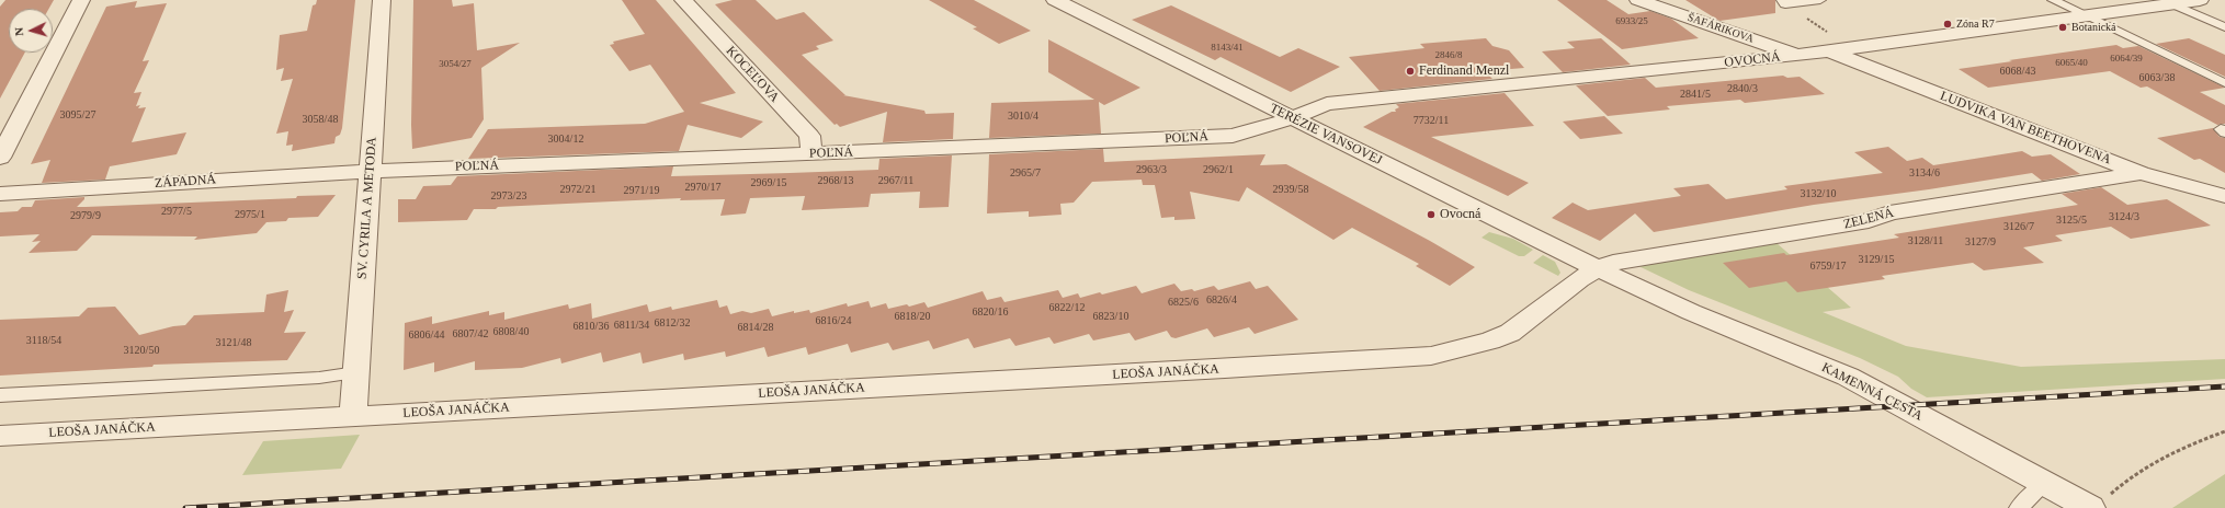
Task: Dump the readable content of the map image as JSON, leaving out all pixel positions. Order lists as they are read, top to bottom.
{
  "streets": {
    "street": [
      "ŠAFÁRIKOVA",
      "OVOCNÁ",
      "KOCEĽOVA",
      "LUDVIKA VAN BEETHOVENA",
      "TERÉZIE VANSOVEJ",
      "POĽNÁ",
      "ZÁPADNÁ",
      "SV. CYRILA A METODA",
      "ZELENÁ",
      "LEOŠA JANÁČKA",
      "KAMENNÁ CESTA"
    ]
  },
  "crossings": [
    ["ŠAFÁRIKOVA", "OVOCNÁ"],
    ["ŠAFÁRIKOVA", "LUDVIKA VAN BEETHOVENA"],
    ["OVOCNÁ", "TERÉZIE VANSOVEJ"],
    ["OVOCNÁ", "POĽNÁ"],
    ["KOCEĽOVA", "POĽNÁ"],
    ["LUDVIKA VAN BEETHOVENA", "ZELENÁ"],
    ["TERÉZIE VANSOVEJ", "POĽNÁ"],
    ["TERÉZIE VANSOVEJ", "ZELENÁ"],
    ["TERÉZIE VANSOVEJ", "LEOŠA JANÁČKA"],
    ["TERÉZIE VANSOVEJ", "KAMENNÁ CESTA"],
    ["POĽNÁ", "ZÁPADNÁ"],
    ["POĽNÁ", "SV. CYRILA A METODA"],
    ["ZÁPADNÁ", "SV. CYRILA A METODA"],
    ["SV. CYRILA A METODA", "LEOŠA JANÁČKA"],
    ["ZELENÁ", "LEOŠA JANÁČKA"],
    ["ZELENÁ", "KAMENNÁ CESTA"],
    ["LEOŠA JANÁČKA", "KAMENNÁ CESTA"]
  ],
  "places": [
    "Zóna R7",
    "Botanická",
    "Ferdinand Menzl",
    "Ovocná"
  ],
  "house_numbers": [
    "6933/25",
    "8143/41",
    "2846/8",
    "6064/39",
    "6065/40",
    "3054/27",
    "6068/43",
    "6063/38",
    "2840/3",
    "2841/5",
    "3095/27",
    "3010/4",
    "3058/48",
    "7732/11",
    "3004/12",
    "2963/3",
    "2962/1",
    "2965/7",
    "3134/6",
    "2968/13",
    "2967/11",
    "2969/15",
    "2970/17",
    "2972/21",
    "2939/58",
    "2971/19",
    "3132/10",
    "2973/23",
    "2977/5",
    "2975/1",
    "2979/9",
    "3124/3",
    "3125/5",
    "3126/7",
    "3128/11",
    "3127/9",
    "3129/15",
    "6759/17",
    "6826/4",
    "6825/6",
    "6822/12",
    "6820/16",
    "6818/20",
    "6823/10",
    "6816/24",
    "6812/32",
    "6811/34",
    "6810/36",
    "6814/28",
    "6808/40",
    "6807/42",
    "6806/44",
    "3118/54",
    "3121/48",
    "3120/50"
  ],
  "north": "left"
}
